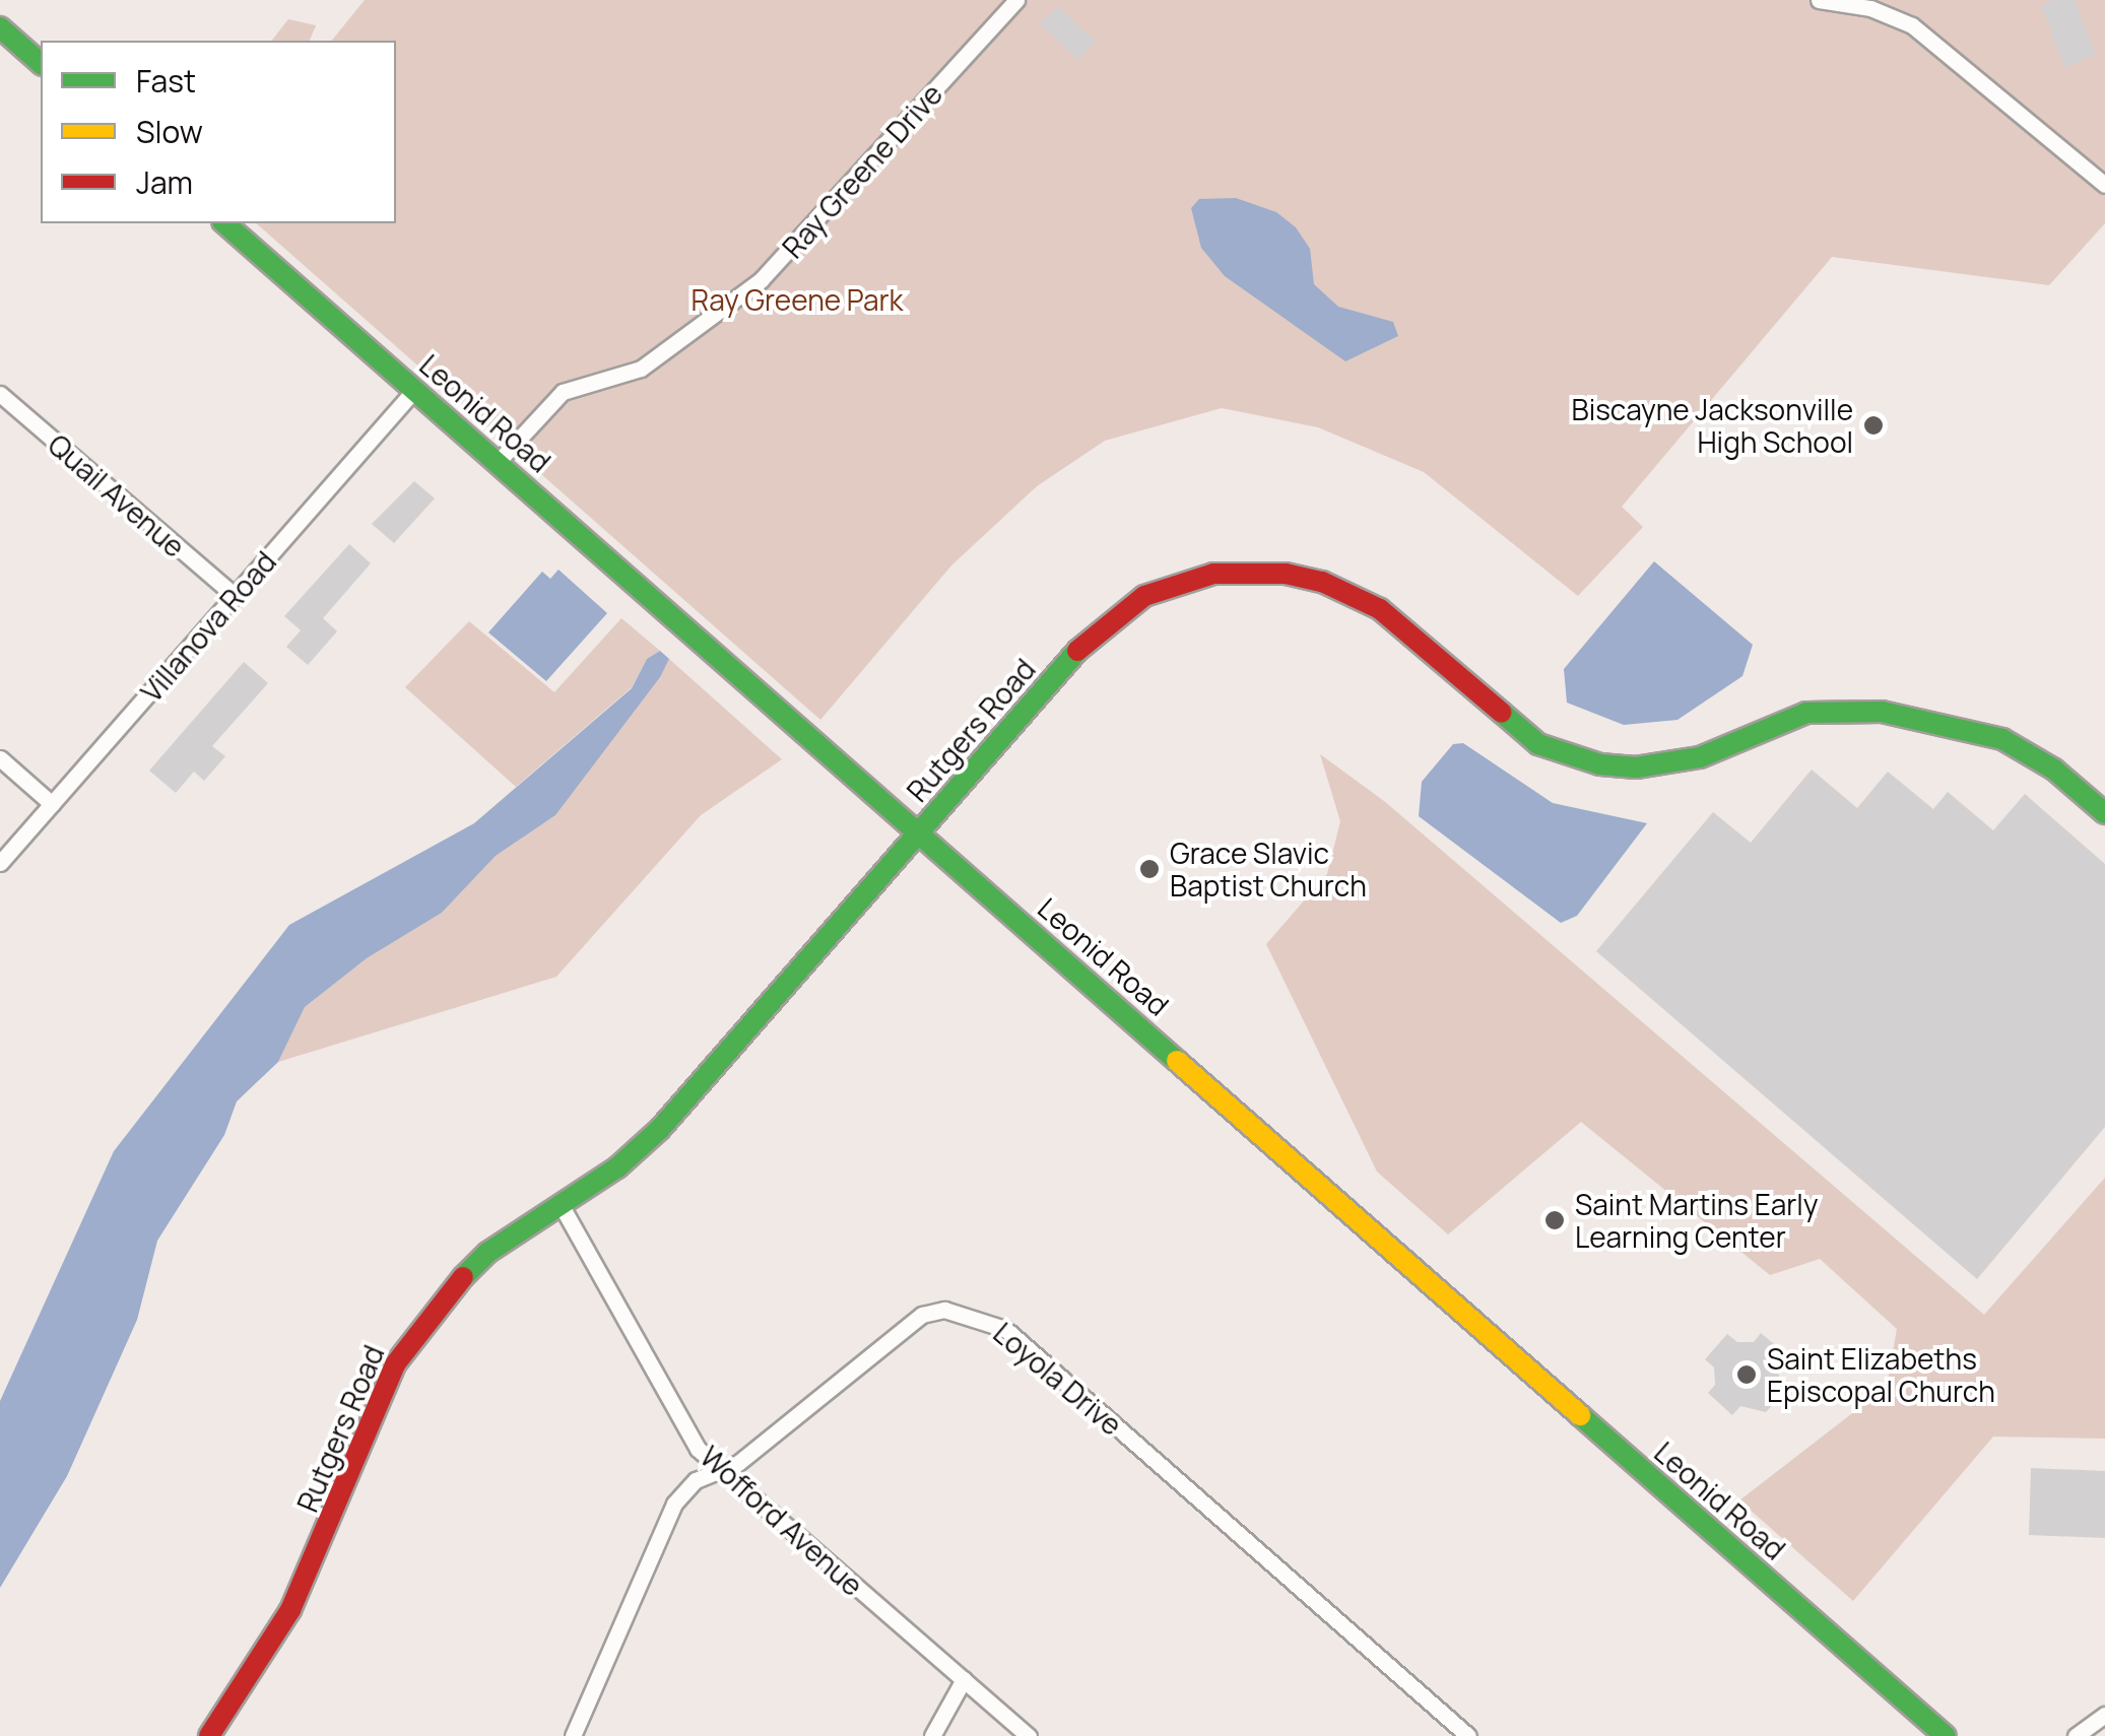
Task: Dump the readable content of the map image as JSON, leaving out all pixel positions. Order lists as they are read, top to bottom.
{
  "streets": {
    "street": [
      "Ray Greene Drive",
      "Leonid Road",
      "Quail Avenue",
      "Villanova Road",
      "Rutgers Road",
      "Loyola Drive",
      "Wofford Avenue"
    ]
  },
  "crossings": [
    ["Ray Greene Drive", "Leonid Road"],
    ["Leonid Road", "Villanova Road"],
    ["Leonid Road", "Rutgers Road"],
    ["Quail Avenue", "Villanova Road"],
    ["Rutgers Road", "Wofford Avenue"],
    ["Loyola Drive", "Wofford Avenue"]
  ],
  "parks": ["Ray Greene Park"],
  "places": [
    "Biscayne Jacksonville High School",
    "Grace Slavic Baptist Church",
    "Saint Martins Early Learning Center",
    "Saint Elizabeths Episcopal Church"
  ],
  "legend": ["Fast", "Slow", "Jam"]
}
